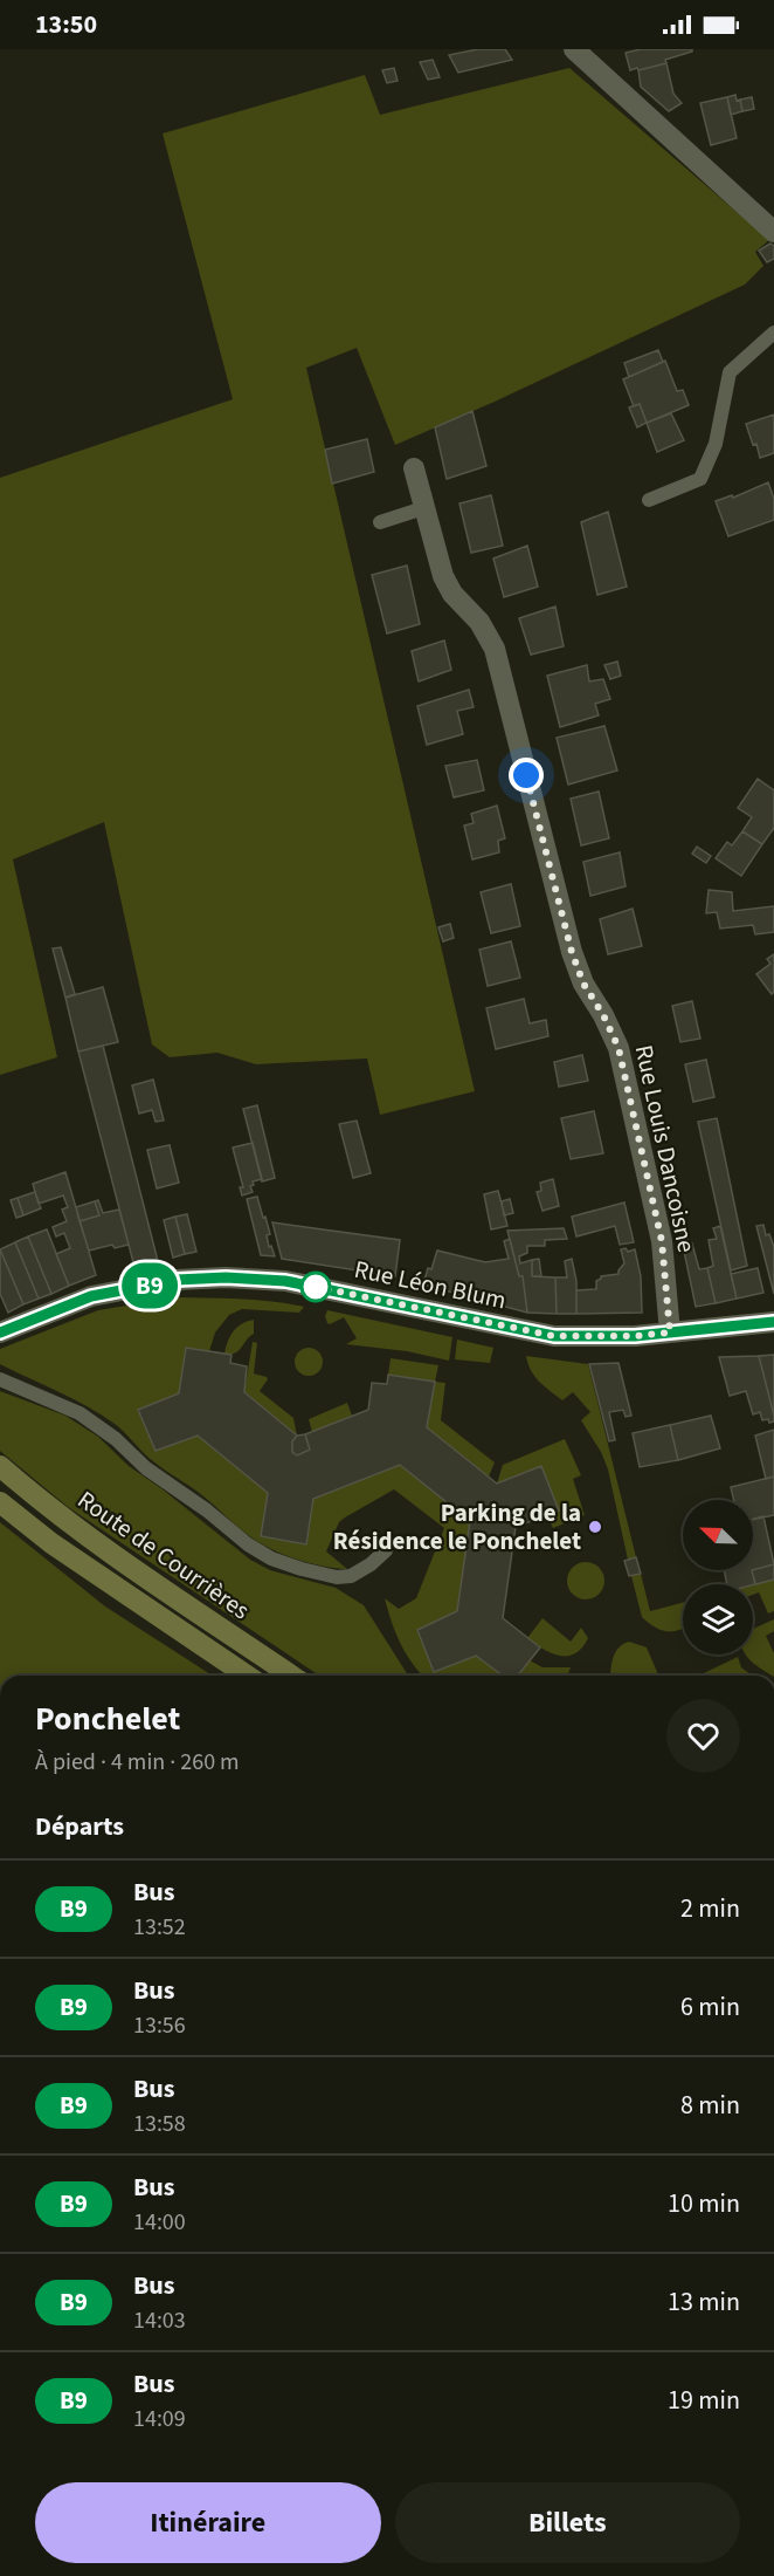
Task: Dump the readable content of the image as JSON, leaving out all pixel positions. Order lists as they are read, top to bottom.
{
  "streets": {
    "main road": ["Route de Courrières"],
    "street": ["Rue Louis Dancoisne", "Rue Léon Blum"]
  },
  "crossings": [
    ["Rue Louis Dancoisne", "Rue Léon Blum"]
  ],
  "places": ["Parking de la Résidence le Ponchelet"],
  "lines": ["bus line B9"],
  "north": "top left",
  "page": {
    "status": "13:50",
    "on_map": "B9",
    "heading": [
      ["Ponchelet", "À pied · 4 min · 260 m"],
      "Départs"
    ],
    "list": [
      {
        "mark": "B9",
        "name": "Bus",
        "note": "13:52",
        "value": "2 min"
      },
      {
        "mark": "B9",
        "name": "Bus",
        "note": "13:56",
        "value": "6 min"
      },
      {
        "mark": "B9",
        "name": "Bus",
        "note": "13:58",
        "value": "8 min"
      },
      {
        "mark": "B9",
        "name": "Bus",
        "note": "14:00",
        "value": "10 min"
      },
      {
        "mark": "B9",
        "name": "Bus",
        "note": "14:03",
        "value": "13 min"
      },
      {
        "mark": "B9",
        "name": "Bus",
        "note": "14:09",
        "value": "19 min"
      }
    ],
    "buttons": ["Itinéraire", "Billets"]
  }
}
